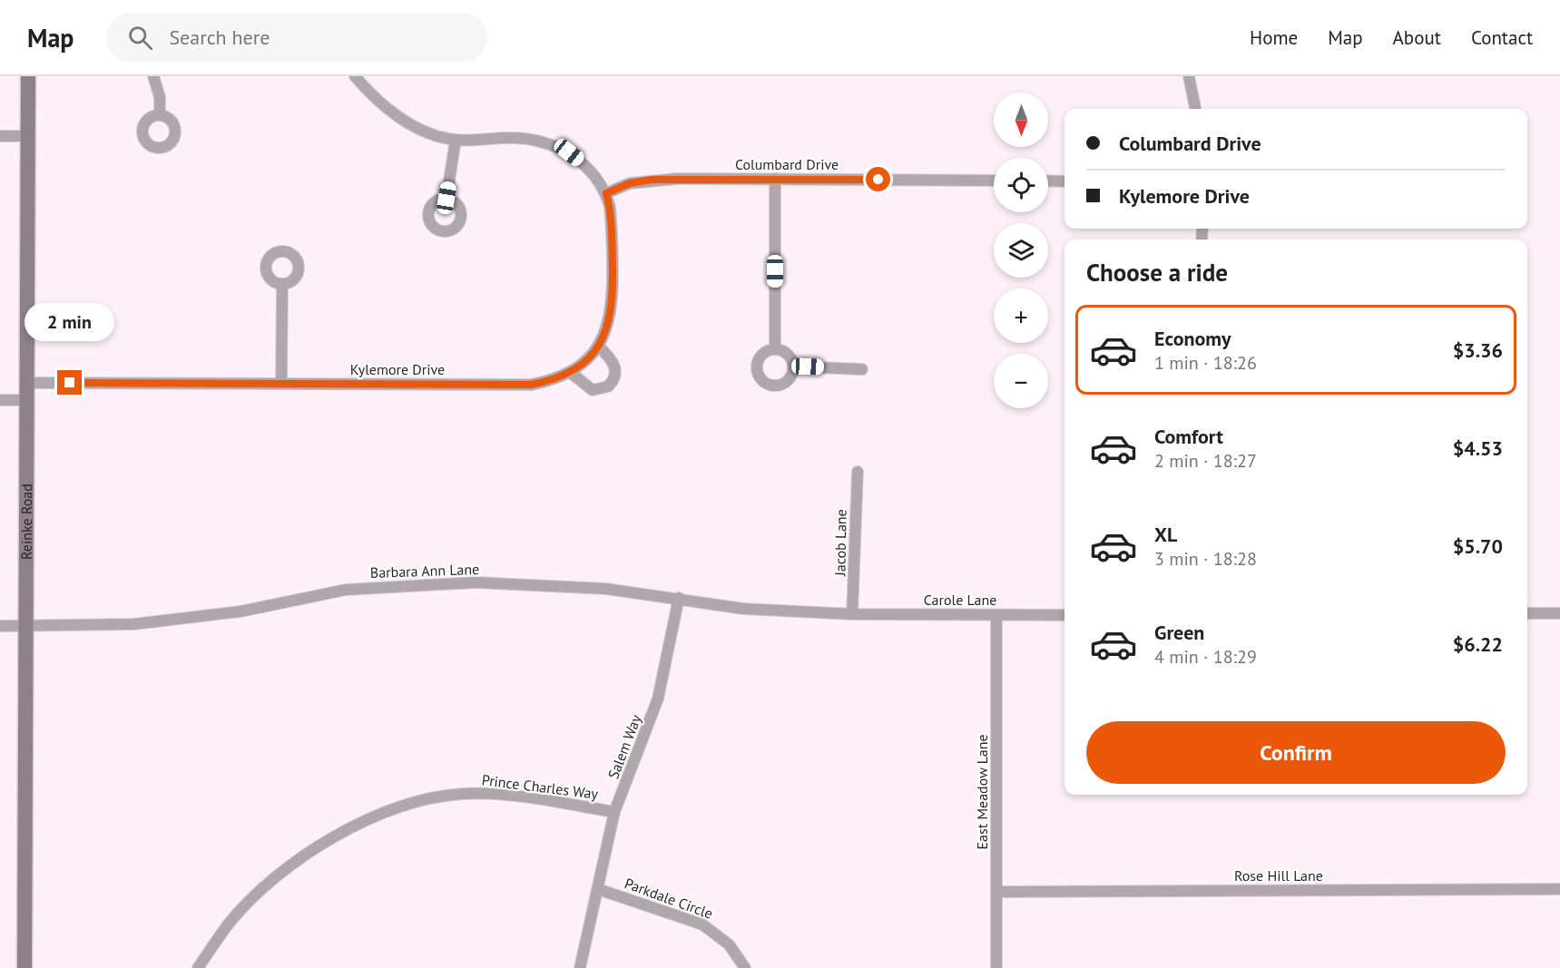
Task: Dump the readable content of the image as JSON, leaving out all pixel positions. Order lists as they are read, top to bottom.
{
  "streets": {
    "street": [
      "Columbard Drive",
      "Kylemore Drive",
      "Reinke Road",
      "Jacob Lane",
      "Barbara Ann Lane",
      "Carole Lane",
      "Salem Way",
      "Prince Charles Way",
      "East Meadow Lane",
      "Rose Hill Lane",
      "Parkdale Circle"
    ]
  },
  "crossings": [
    ["Columbard Drive", "Kylemore Drive"],
    ["Kylemore Drive", "Reinke Road"],
    ["Reinke Road", "Barbara Ann Lane"],
    ["Jacob Lane", "Barbara Ann Lane"],
    ["Jacob Lane", "Carole Lane"],
    ["Barbara Ann Lane", "Carole Lane"],
    ["Barbara Ann Lane", "Salem Way"],
    ["Carole Lane", "East Meadow Lane"],
    ["Salem Way", "Prince Charles Way"],
    ["Salem Way", "Parkdale Circle"],
    ["East Meadow Lane", "Rose Hill Lane"]
  ],
  "north": "bottom",
  "page": {
    "header": "Map",
    "search": "Search here",
    "nav": [
      "Home",
      "Map",
      "About",
      "Contact"
    ],
    "map_buttons": ["+", "−"],
    "banner": ["Columbard Drive", "Kylemore Drive"],
    "heading": "Choose a ride",
    "bubble": "2 min",
    "list": [
      {
        "name": "Economy",
        "note": "1 min · 18:26",
        "value": "$3.36"
      },
      {
        "name": "Comfort",
        "note": "2 min · 18:27",
        "value": "$4.53"
      },
      {
        "name": "XL",
        "note": "3 min · 18:28",
        "value": "$5.70"
      },
      {
        "name": "Green",
        "note": "4 min · 18:29",
        "value": "$6.22"
      }
    ],
    "buttons": "Confirm"
  }
}
